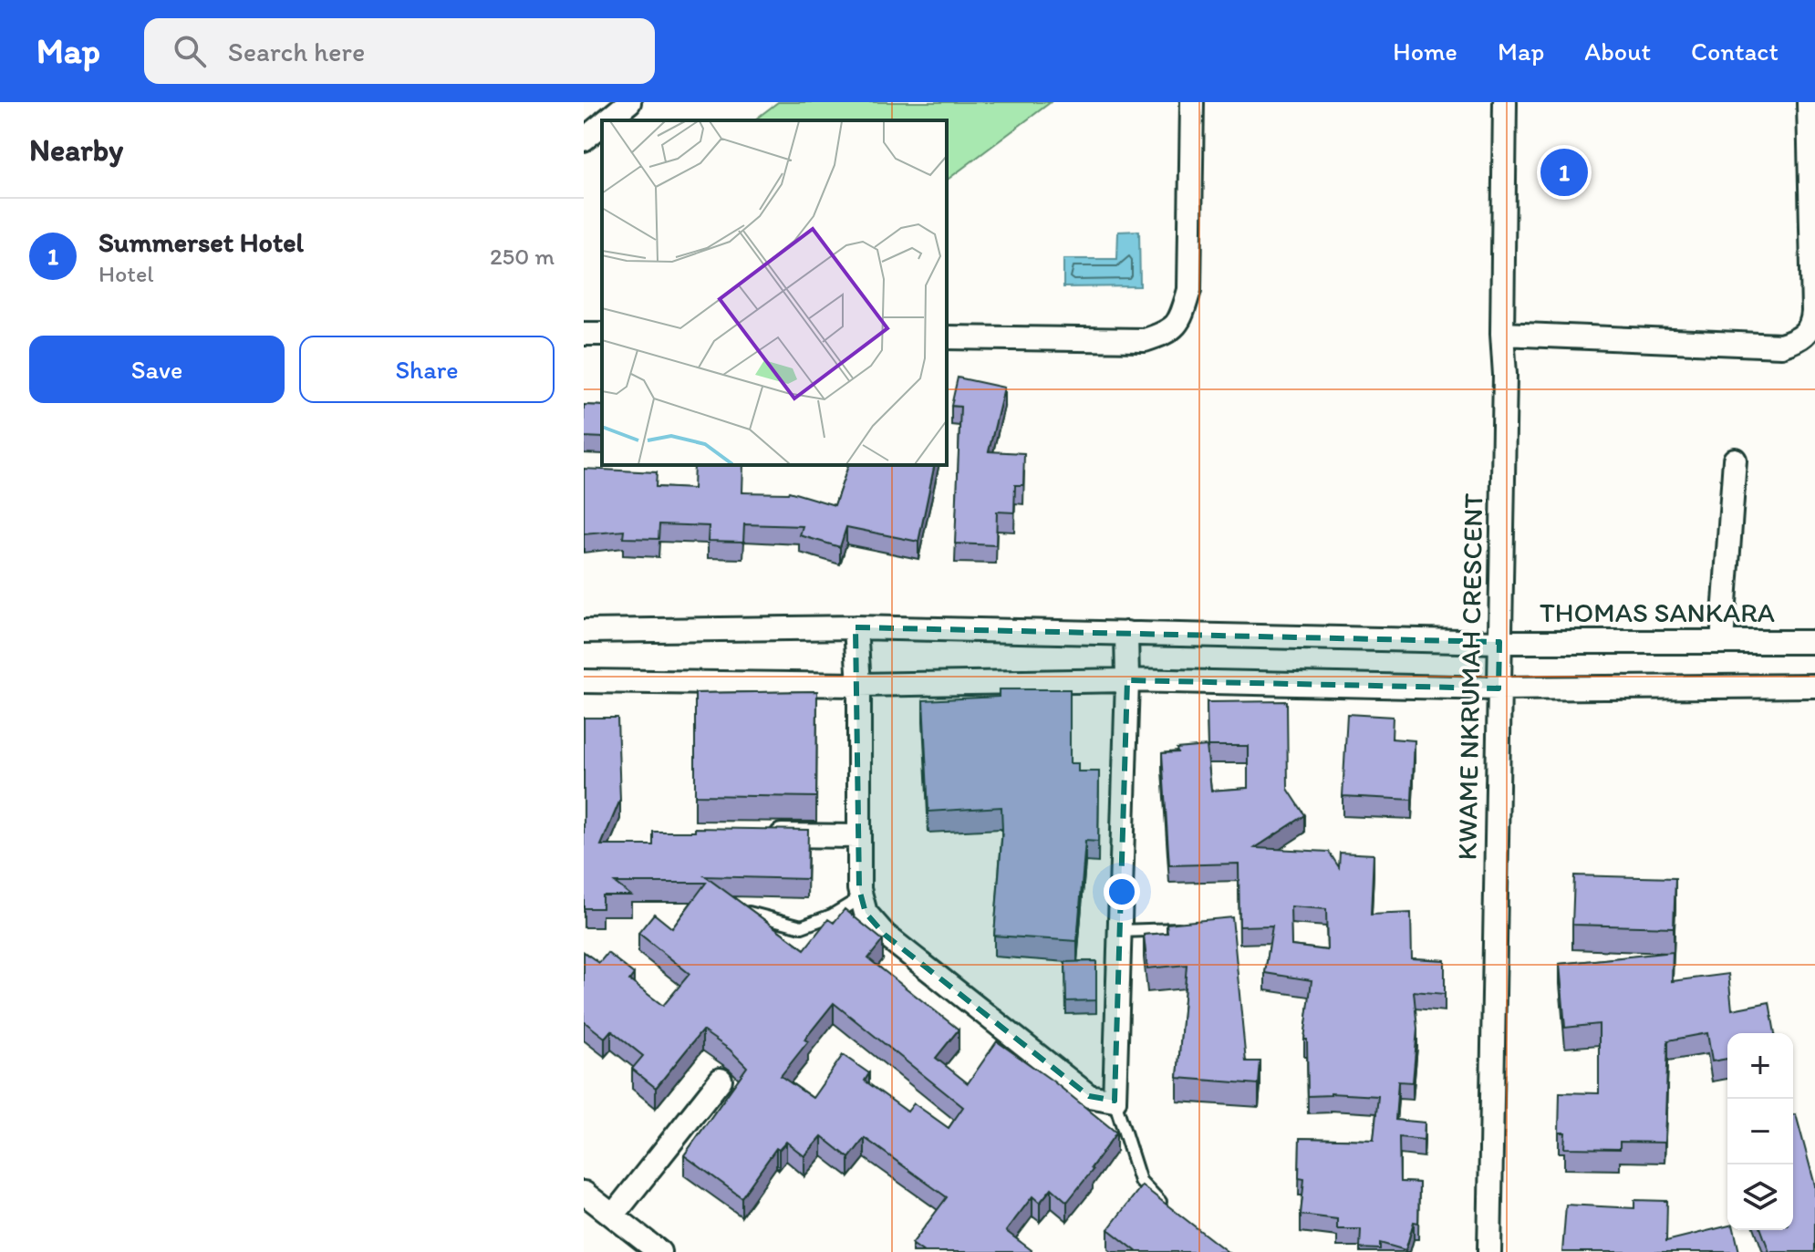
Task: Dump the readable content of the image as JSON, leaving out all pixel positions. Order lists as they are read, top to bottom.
{
  "streets": {
    "street": ["THOMAS SANKARA", "KWAME NKRUMAH CRESCENT"]
  },
  "crossings": [
    ["THOMAS SANKARA", "KWAME NKRUMAH CRESCENT"]
  ],
  "page": {
    "header": "Map",
    "search": "Search here",
    "nav": [
      "Home",
      "Map",
      "About",
      "Contact"
    ],
    "heading": "Nearby",
    "pins": "1",
    "list": [
      {
        "mark": "1",
        "name": "Summerset Hotel",
        "note": "Hotel",
        "value": "250 m"
      }
    ],
    "buttons": ["Save", "Share"],
    "map_buttons": ["+", "−"]
  }
}
